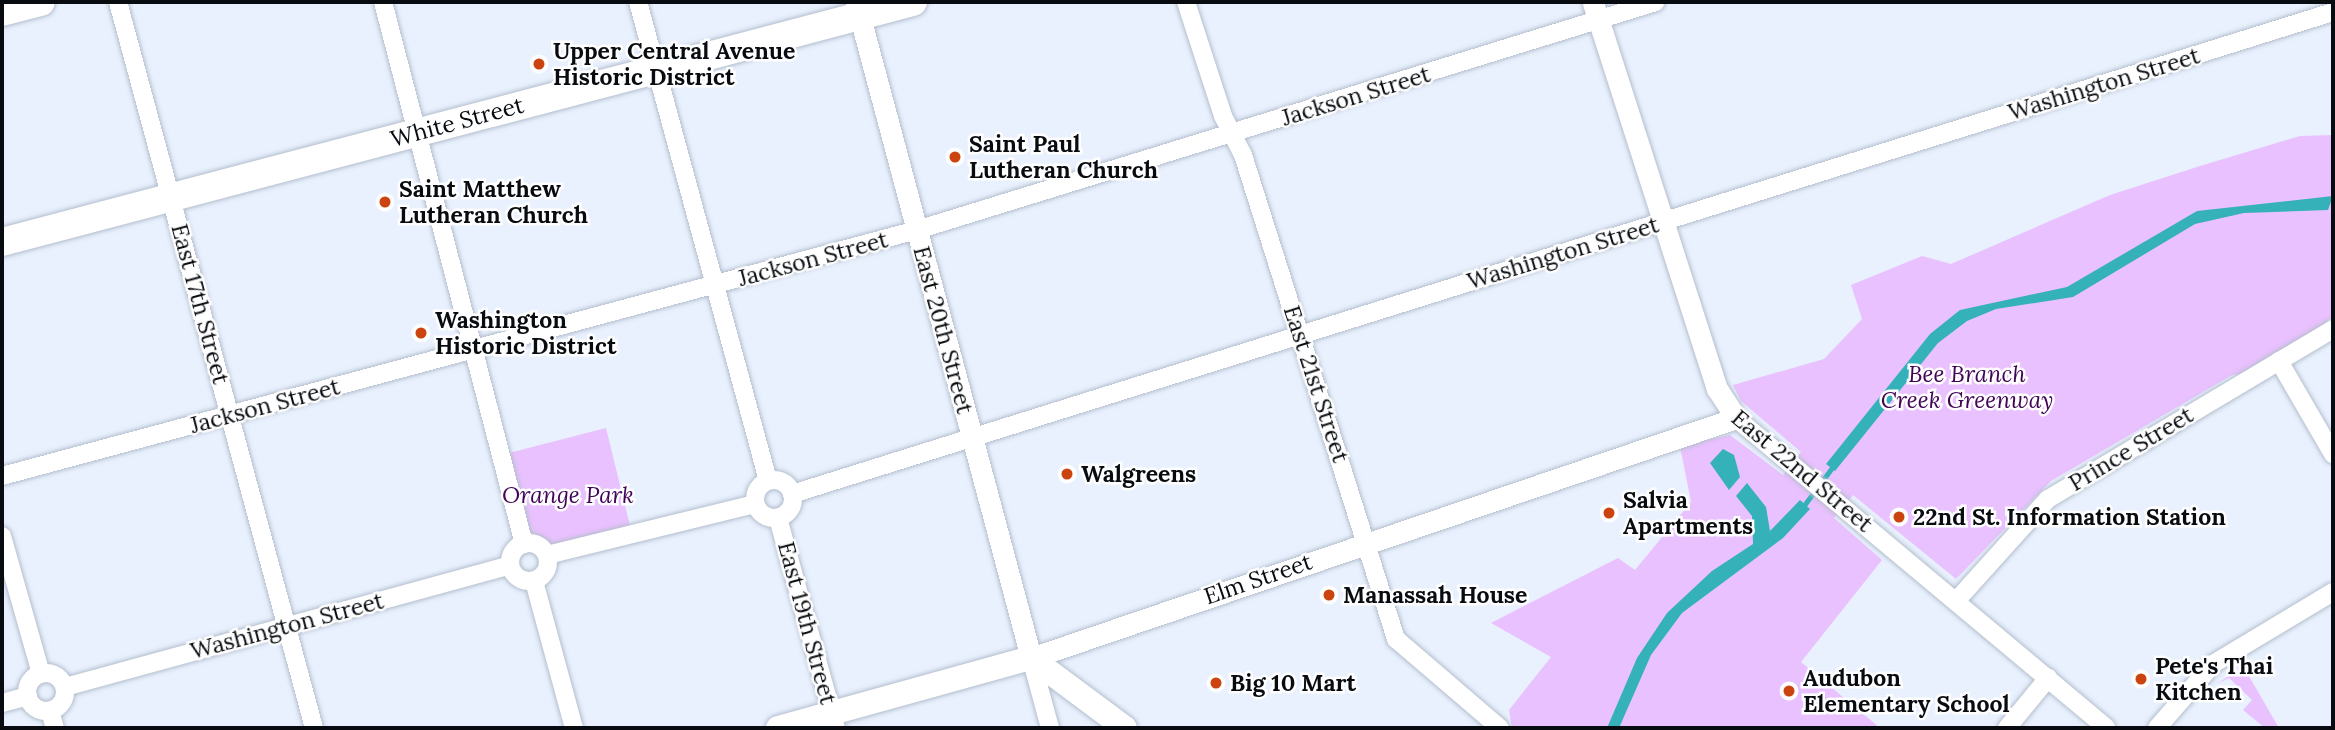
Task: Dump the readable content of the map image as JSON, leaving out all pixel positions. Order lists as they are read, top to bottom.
{
  "streets": {
    "main road": ["White Street", "Elm Street"],
    "street": [
      "Washington Street",
      "Jackson Street",
      "East 17th Street",
      "East 20th Street",
      "East 21st Street",
      "Prince Street",
      "East 22nd Street",
      "East 19th Street"
    ]
  },
  "crossings": [
    ["Washington Street", "East 17th Street"],
    ["Washington Street", "East 20th Street"],
    ["Washington Street", "East 21st Street"],
    ["Washington Street", "East 22nd Street"],
    ["Washington Street", "East 19th Street"],
    ["Jackson Street", "East 17th Street"],
    ["Jackson Street", "East 20th Street"],
    ["Jackson Street", "East 21st Street"],
    ["Jackson Street", "East 22nd Street"],
    ["White Street", "East 17th Street"],
    ["White Street", "East 20th Street"],
    ["East 20th Street", "Elm Street"],
    ["East 21st Street", "Elm Street"],
    ["Prince Street", "East 22nd Street"],
    ["East 22nd Street", "Elm Street"],
    ["Elm Street", "East 19th Street"]
  ],
  "parks": ["Bee Branch Creek Greenway", "Orange Park"],
  "places": [
    "Upper Central Avenue Historic District",
    "Saint Paul Lutheran Church",
    "Saint Matthew Lutheran Church",
    "Washington Historic District",
    "Walgreens",
    "Salvia Apartments",
    "22nd St. Information Station",
    "Manassah House",
    "Pete's Thai Kitchen",
    "Big 10 Mart",
    "Audubon Elementary School"
  ]
}
